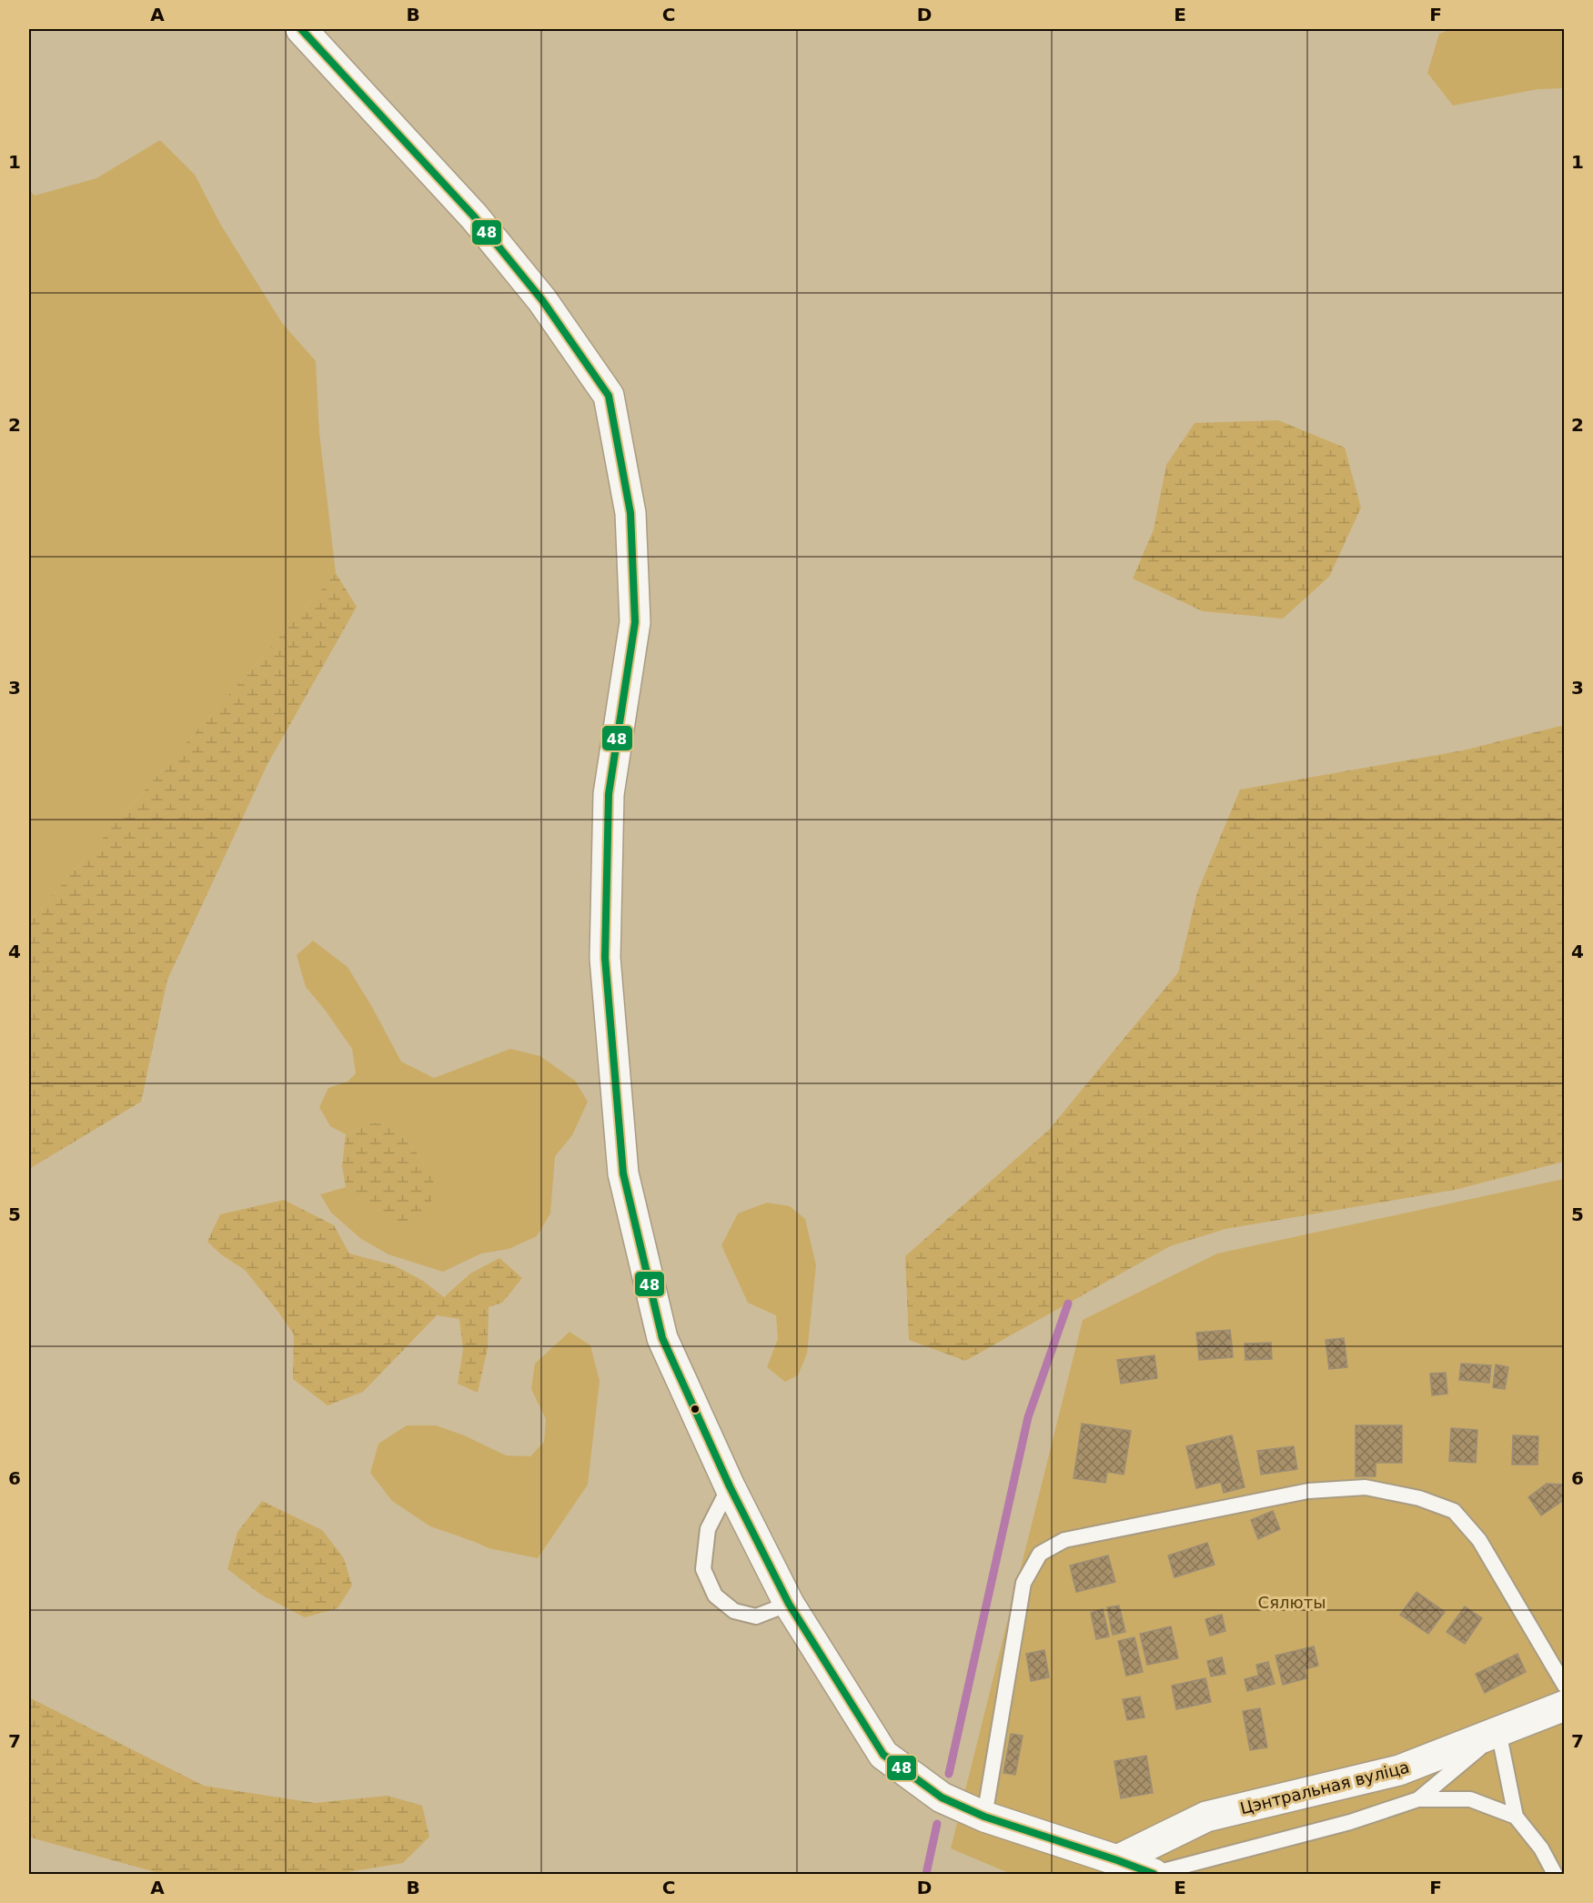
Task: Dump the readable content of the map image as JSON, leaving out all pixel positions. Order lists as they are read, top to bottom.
{
  "streets": {
    "street": ["Цэнтральная вуліца"]
  },
  "parks": ["Сялюты"],
  "lines": ["transit line 48"],
  "grid": {
    "columns": [
      "A",
      "B",
      "C",
      "D",
      "E",
      "F"
    ],
    "rows": [
      "1",
      "2",
      "3",
      "4",
      "5",
      "6",
      "7"
    ]
  }
}
